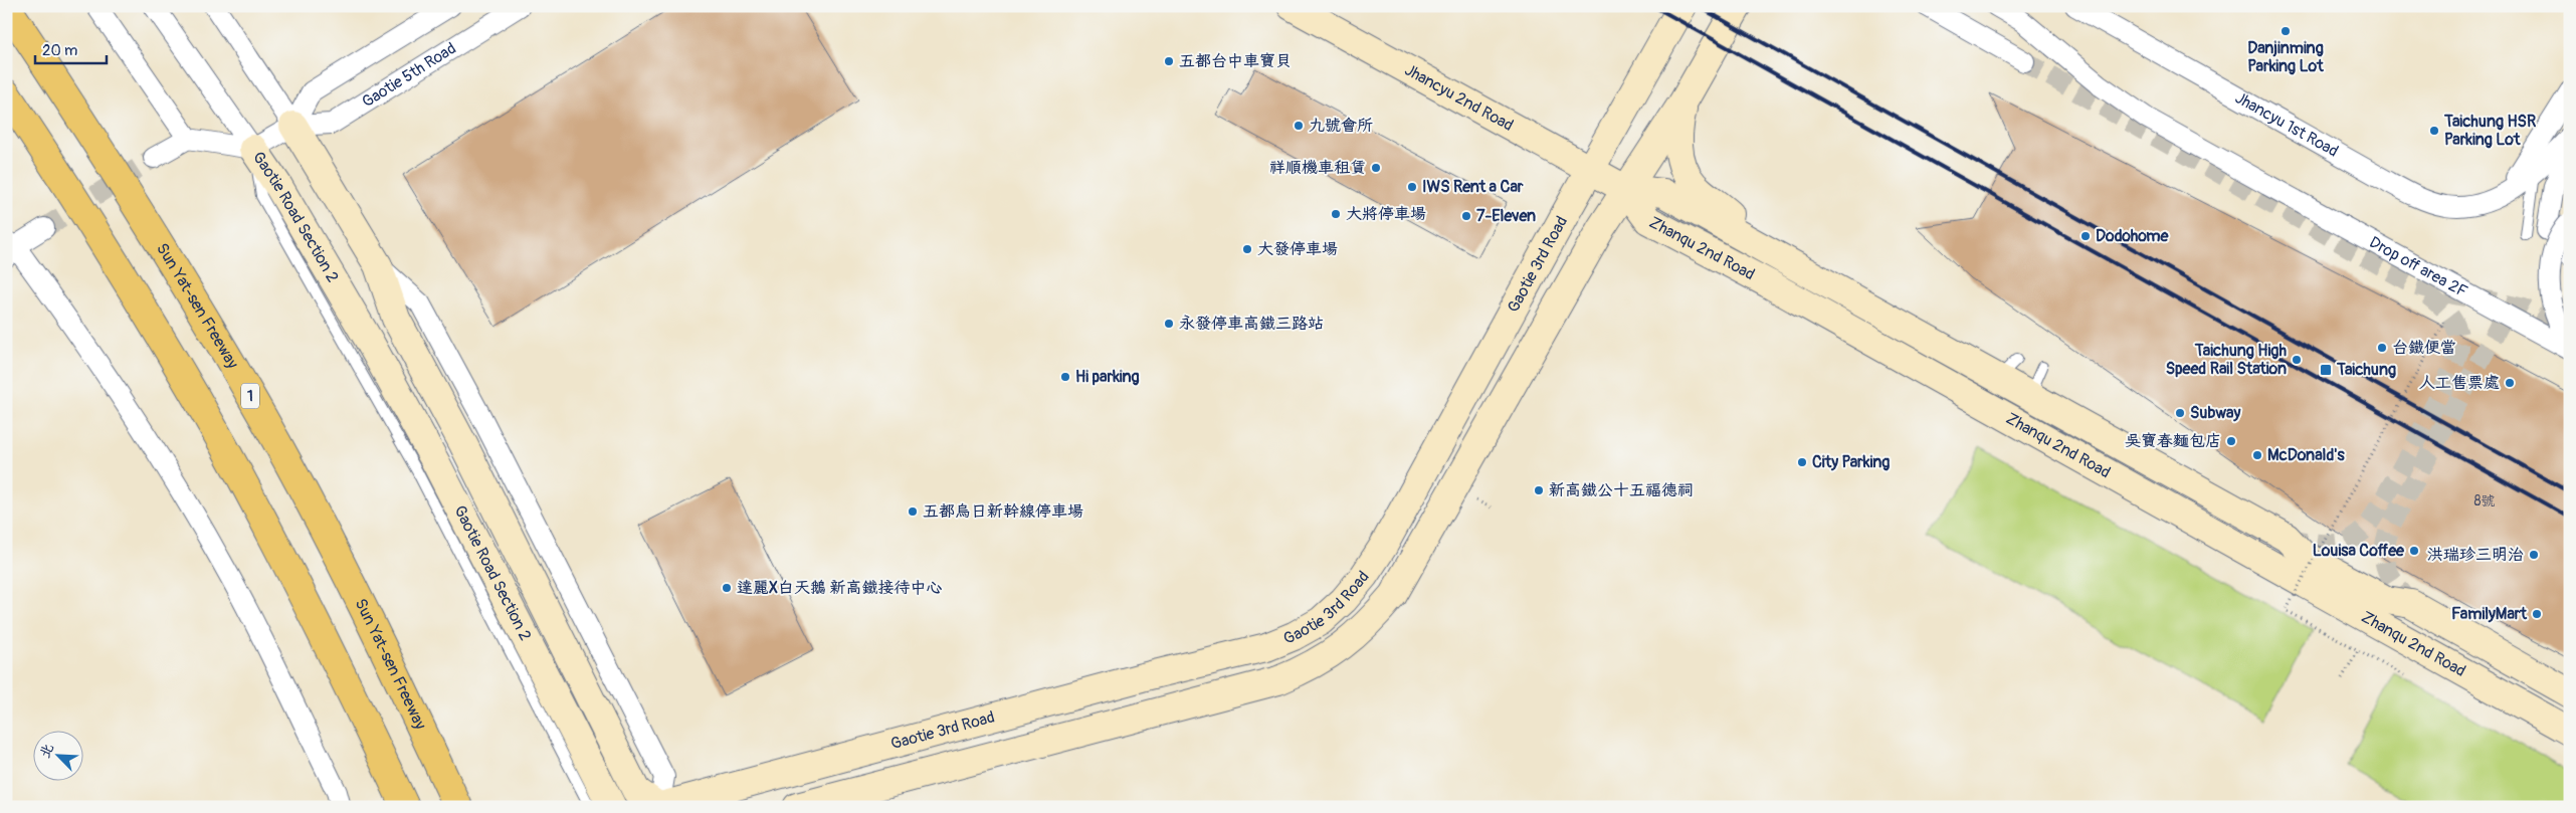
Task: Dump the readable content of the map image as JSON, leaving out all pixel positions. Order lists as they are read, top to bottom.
{
  "streets": {
    "highway": ["Sun Yat-sen Freeway", "1"],
    "street": [
      "Gaotie 5th Road",
      "Jhancyu 2nd Road",
      "Jhancyu 1st Road",
      "Gaotie Road Section 2",
      "Zhanqu 2nd Road",
      "Gaotie 3rd Road",
      "Drop off area 2F"
    ]
  },
  "crossings": [
    ["Gaotie 5th Road", "Gaotie Road Section 2"],
    ["Jhancyu 2nd Road", "Zhanqu 2nd Road"],
    ["Jhancyu 2nd Road", "Gaotie 3rd Road"],
    ["Gaotie Road Section 2", "Gaotie 3rd Road"]
  ],
  "places": {
    "other": [
      "Danjinming Parking Lot",
      "五都台中車寶貝",
      "九號會所",
      "Taichung HSR Parking Lot",
      "祥順機車租賃",
      "IWS Rent a Car",
      "大將停車場",
      "7-Eleven",
      "Dodohome",
      "大發停車場",
      "永發停車高鐵三路站",
      "台鐵便當",
      "Taichung High Speed Rail Station",
      "Hi parking",
      "人工售票處",
      "Subway",
      "吳寶春麵包店",
      "McDonald's",
      "City Parking",
      "新高鐵公十五福德祠",
      "五都烏日新幹線停車場",
      "Louisa Coffee",
      "洪瑞珍三明治",
      "達麗X白天鵝 新高鐵接待中心",
      "FamilyMart"
    ],
    "transit": ["Taichung"]
  },
  "house_numbers": ["8號"],
  "scale_bar": "20 m",
  "north": "top left"
}
